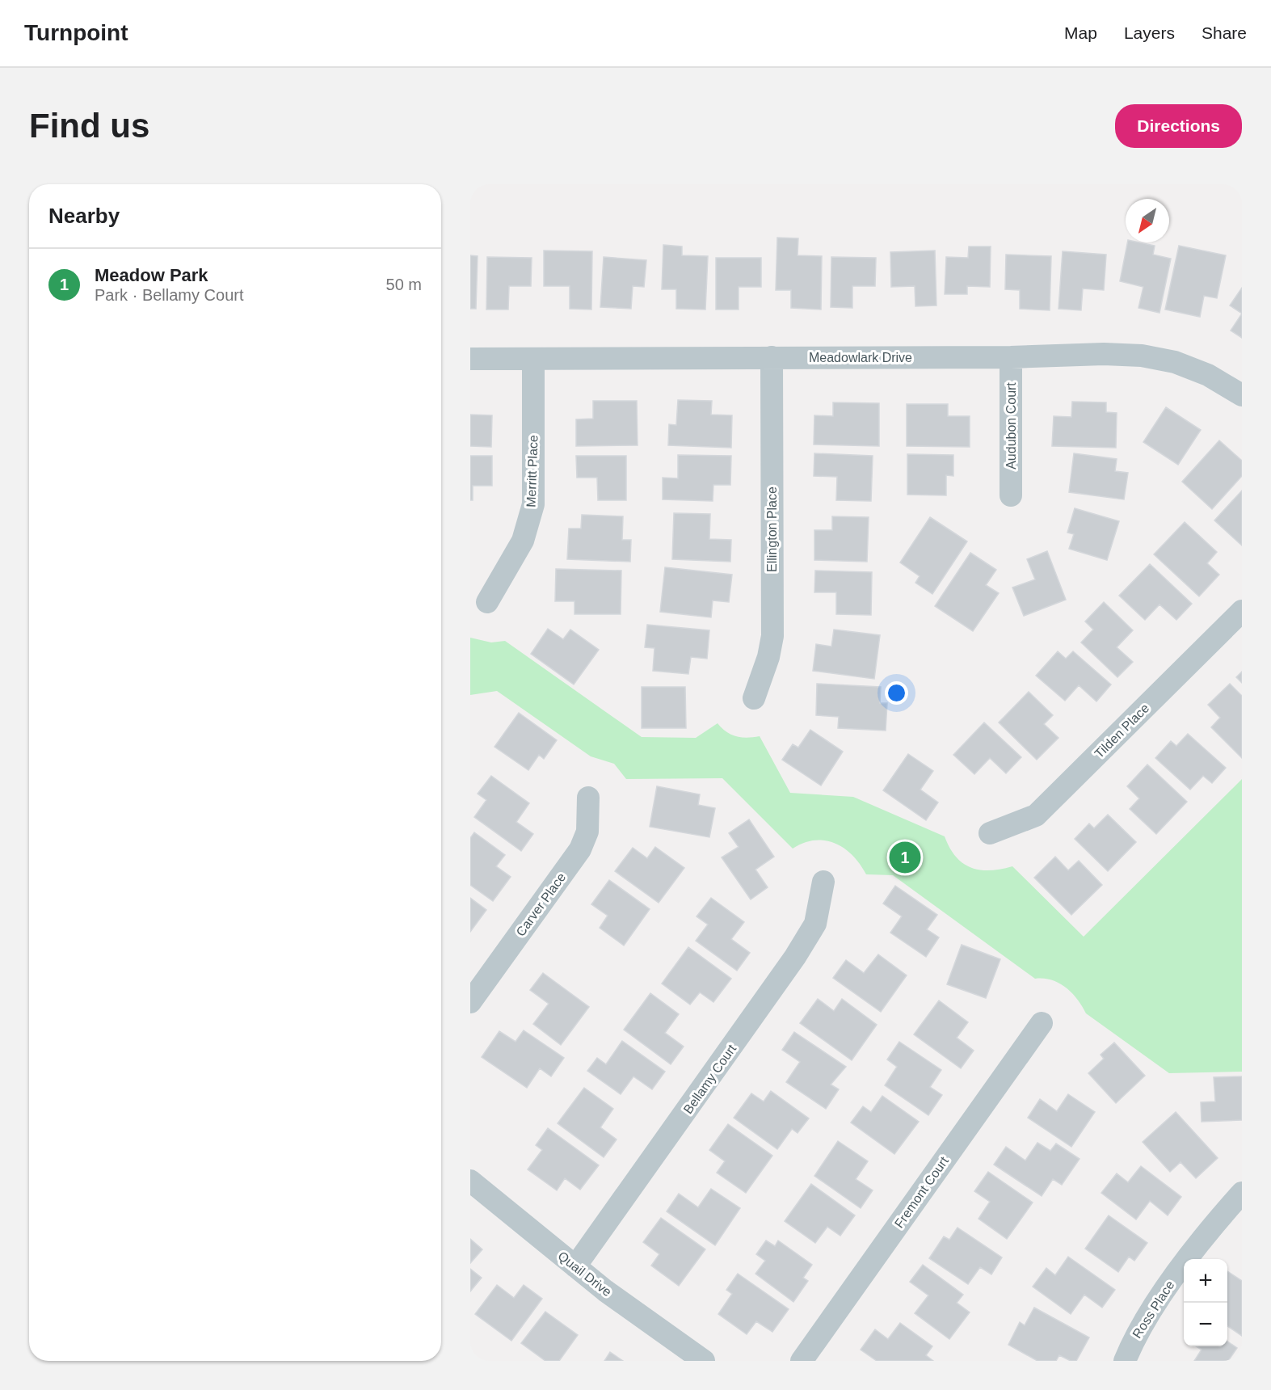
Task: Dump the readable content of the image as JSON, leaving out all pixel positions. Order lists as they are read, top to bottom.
{
  "streets": {
    "street": [
      "Meadowlark Drive",
      "Audubon Court",
      "Merritt Place",
      "Ellington Place",
      "Tilden Place",
      "Carver Place",
      "Bellamy Court",
      "Fremont Court",
      "Quail Drive",
      "Ross Place"
    ]
  },
  "crossings": [
    ["Meadowlark Drive", "Audubon Court"],
    ["Meadowlark Drive", "Merritt Place"],
    ["Meadowlark Drive", "Ellington Place"],
    ["Bellamy Court", "Quail Drive"]
  ],
  "north": "bottom left",
  "page": {
    "header": "Turnpoint",
    "nav": ["Map", "Layers", "Share"],
    "buttons": "Directions",
    "title": "Find us",
    "heading": "Nearby",
    "list": [
      {
        "mark": "1",
        "name": "Meadow Park",
        "note": "Park · Bellamy Court",
        "value": "50 m"
      }
    ],
    "pins": "1",
    "map_buttons": ["+", "−"]
  }
}
